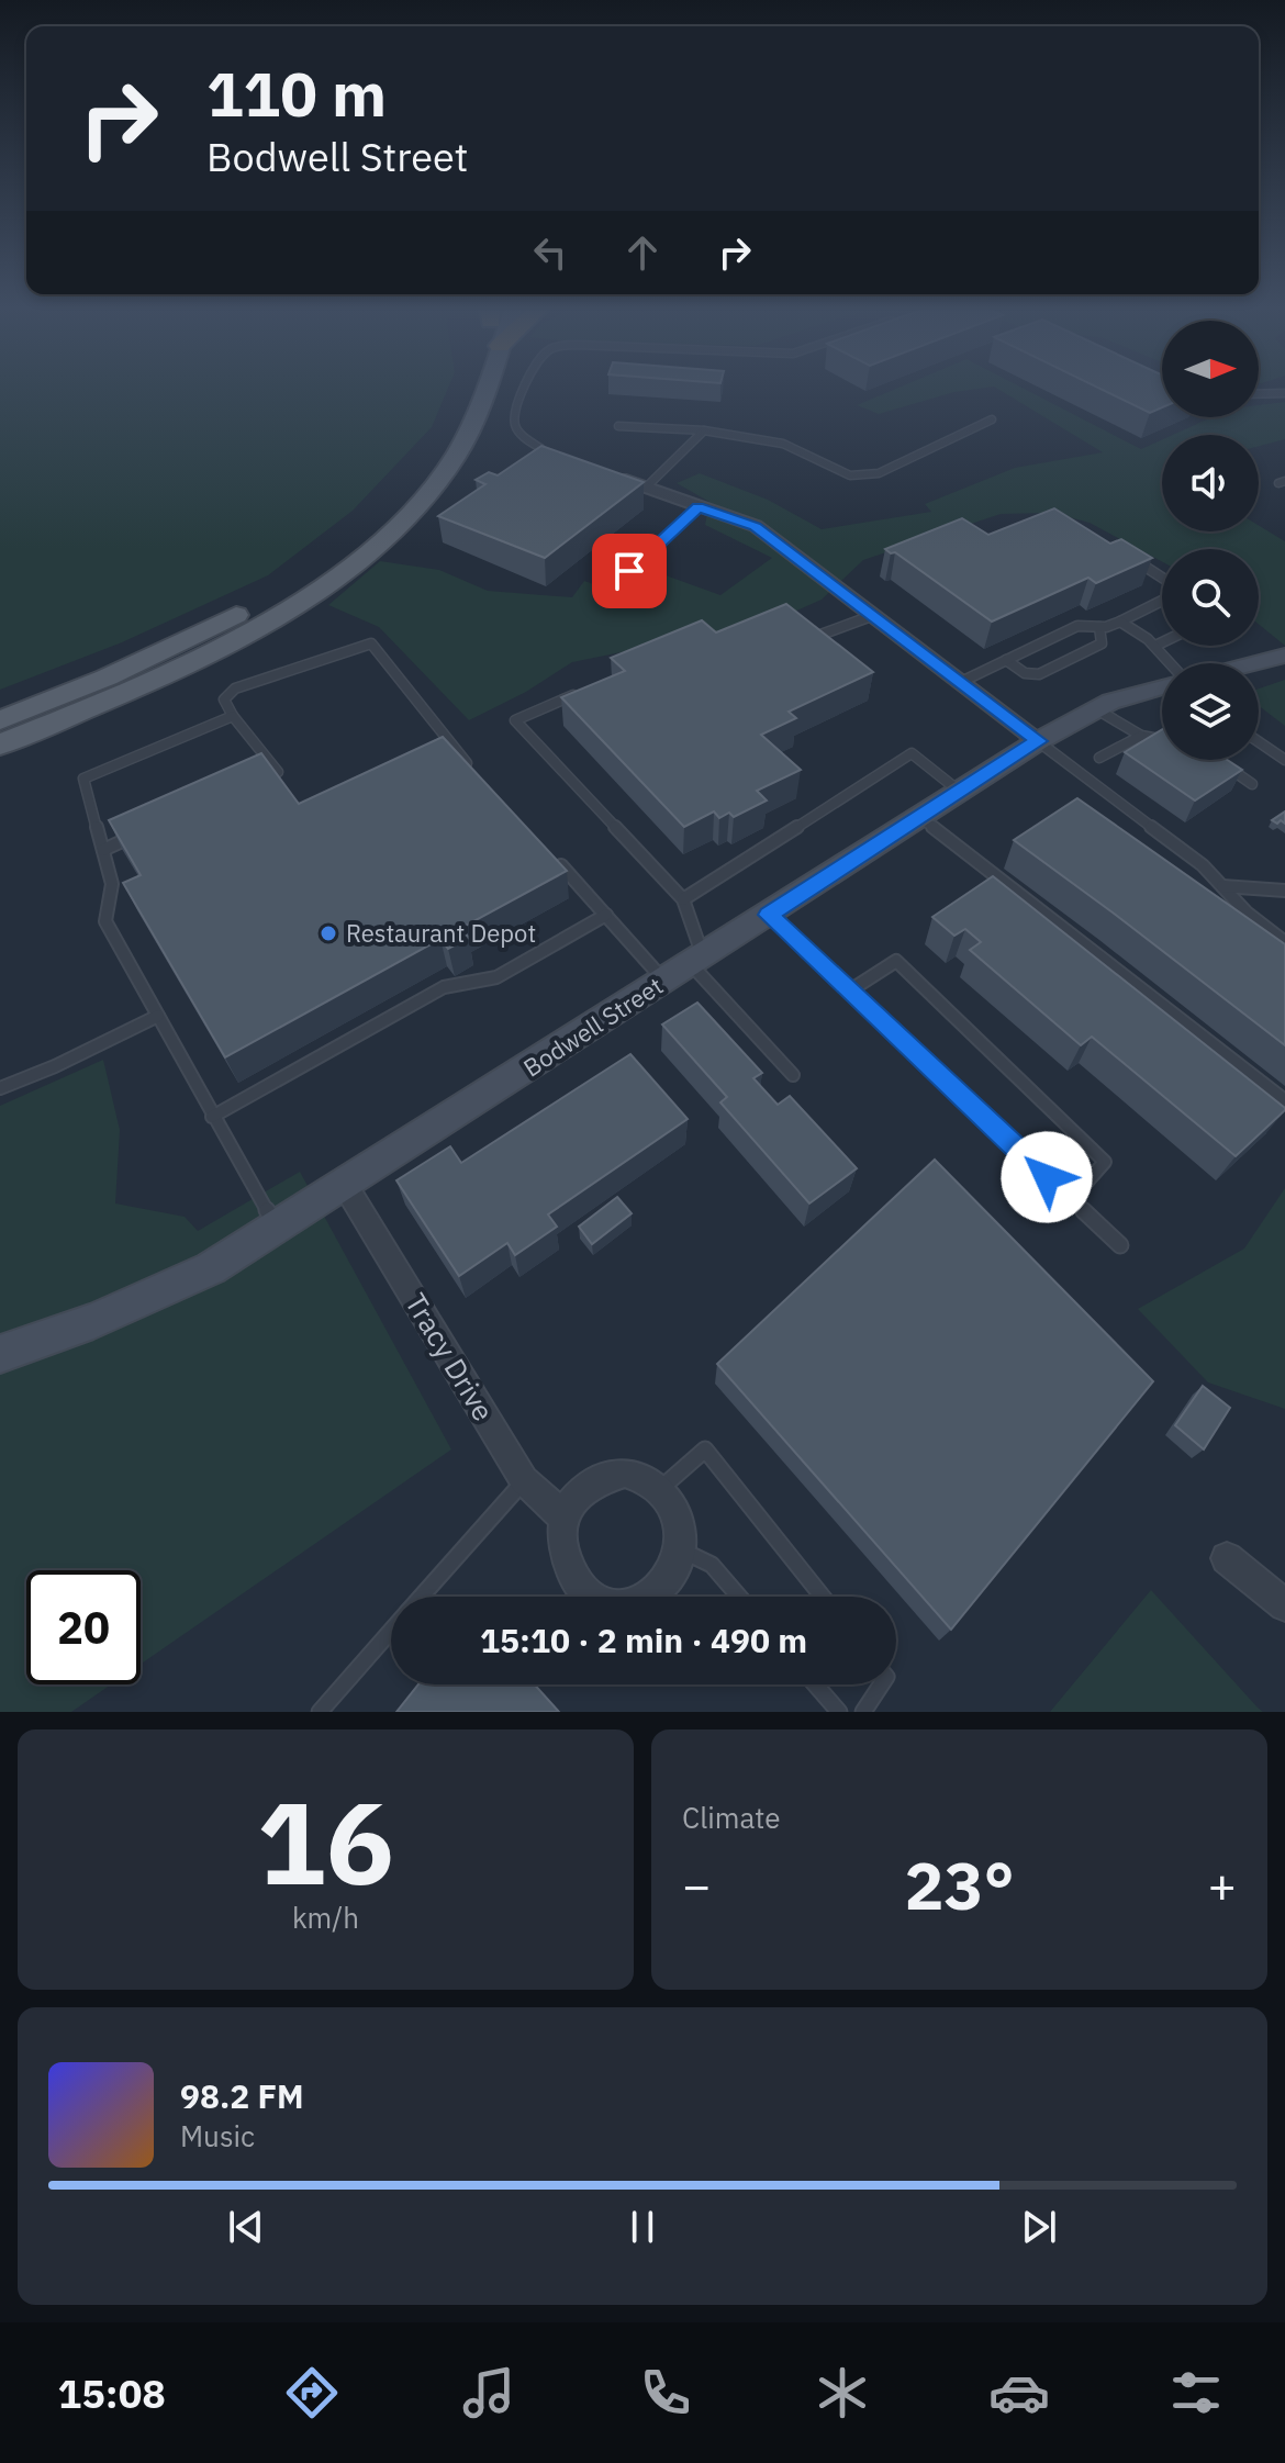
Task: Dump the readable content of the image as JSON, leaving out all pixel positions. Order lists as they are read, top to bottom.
{
  "streets": {
    "street": ["Bodwell Street", "Tracy Drive"]
  },
  "crossings": [
    ["Bodwell Street", "Tracy Drive"]
  ],
  "places": ["Restaurant Depot"],
  "north": "right",
  "page": {
    "turn": ["110 m", "Bodwell Street"],
    "limit": "20",
    "trip": "15:10 · 2 min · 490 m",
    "tile": [
      ["16", "km/h"],
      "Climate"
    ],
    "heat": ["−", "23°", "+"],
    "song": ["98.2 FM", "Music"],
    "tabs": "15:08"
  }
}
